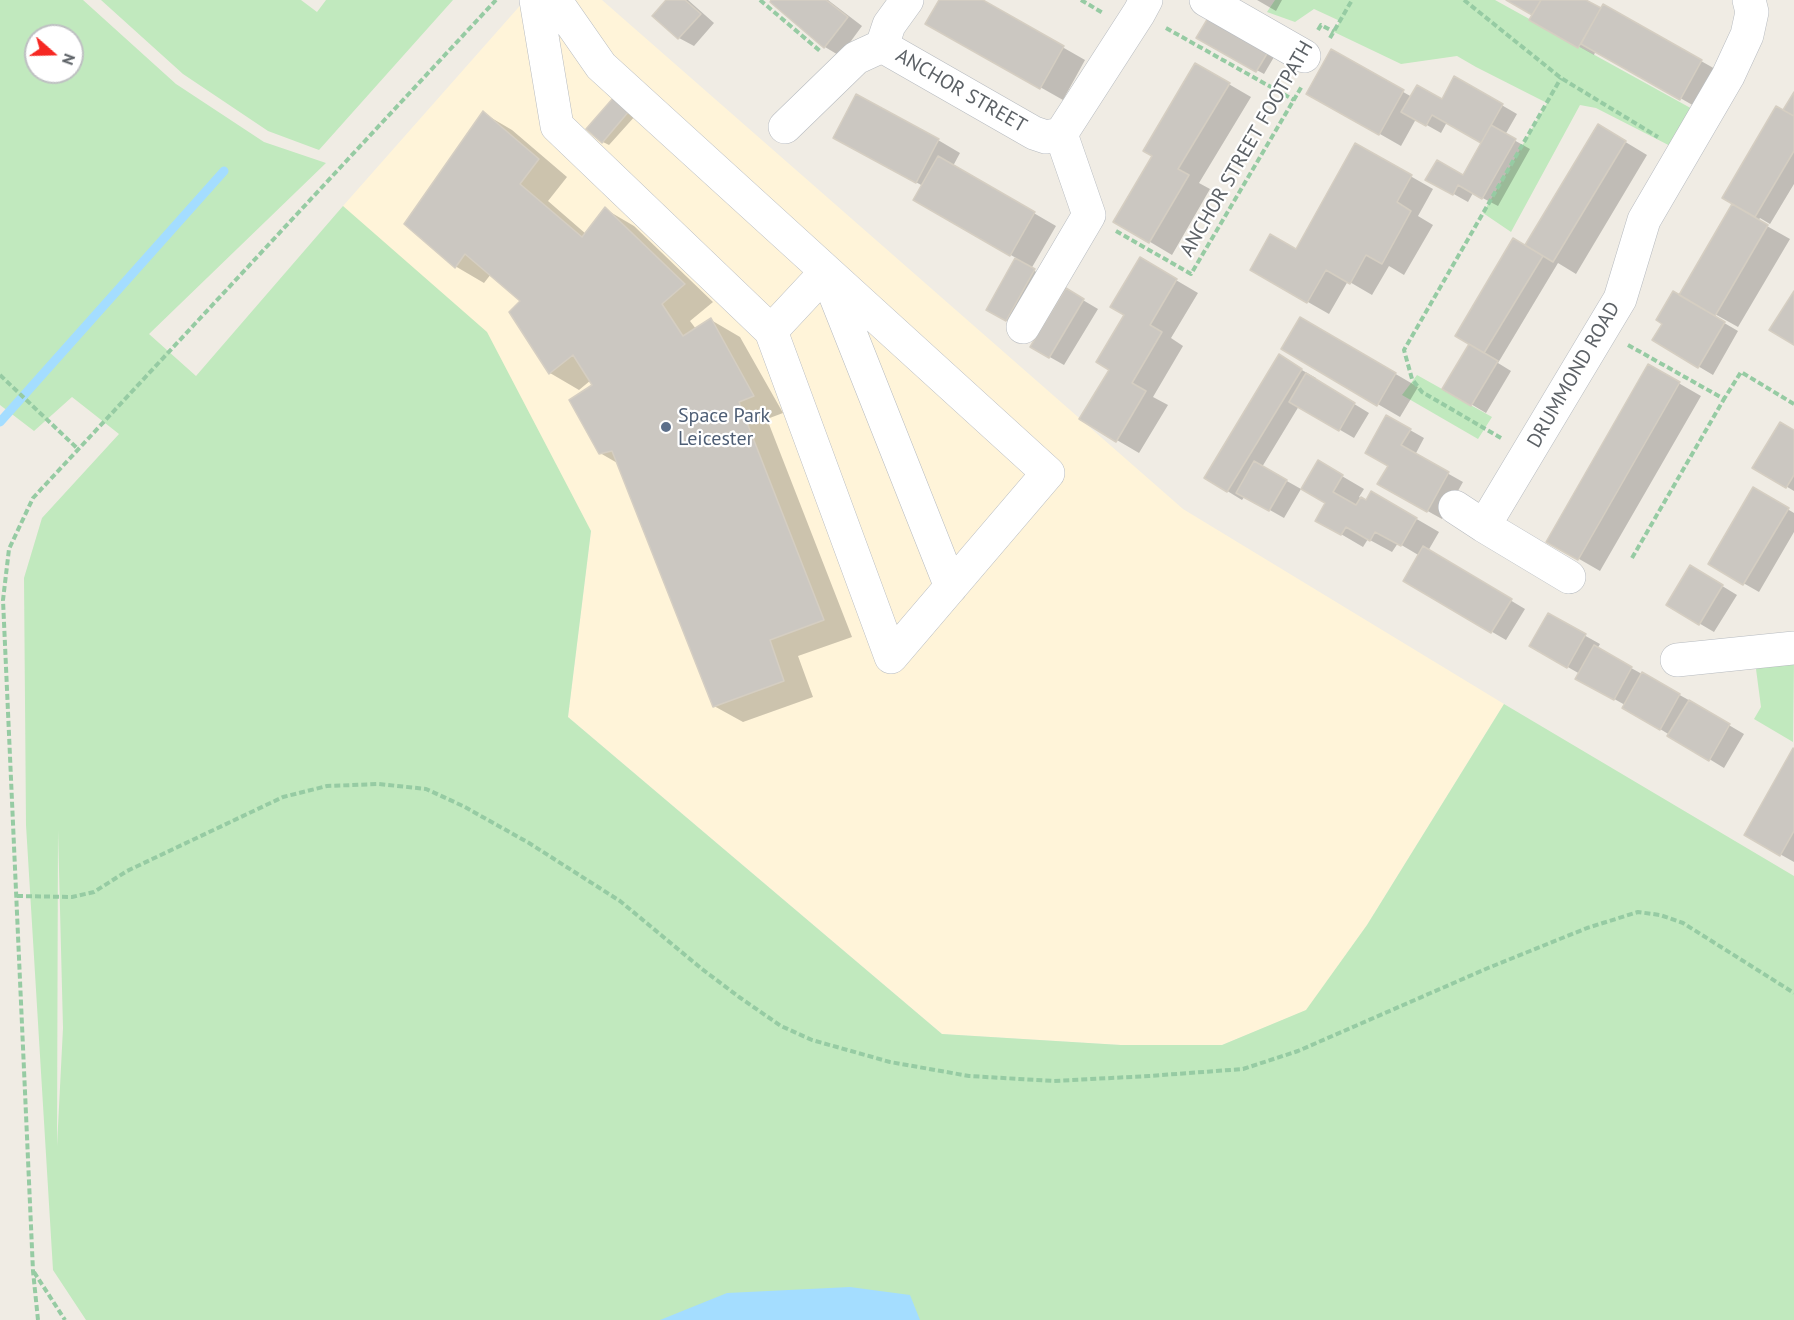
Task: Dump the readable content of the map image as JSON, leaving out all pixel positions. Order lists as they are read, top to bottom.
{
  "streets": {
    "street": ["ANCHOR STREET", "DRUMMOND ROAD"],
    "path": ["ANCHOR STREET FOOTPATH"]
  },
  "places": ["Space Park Leicester"],
  "north": "right"
}
